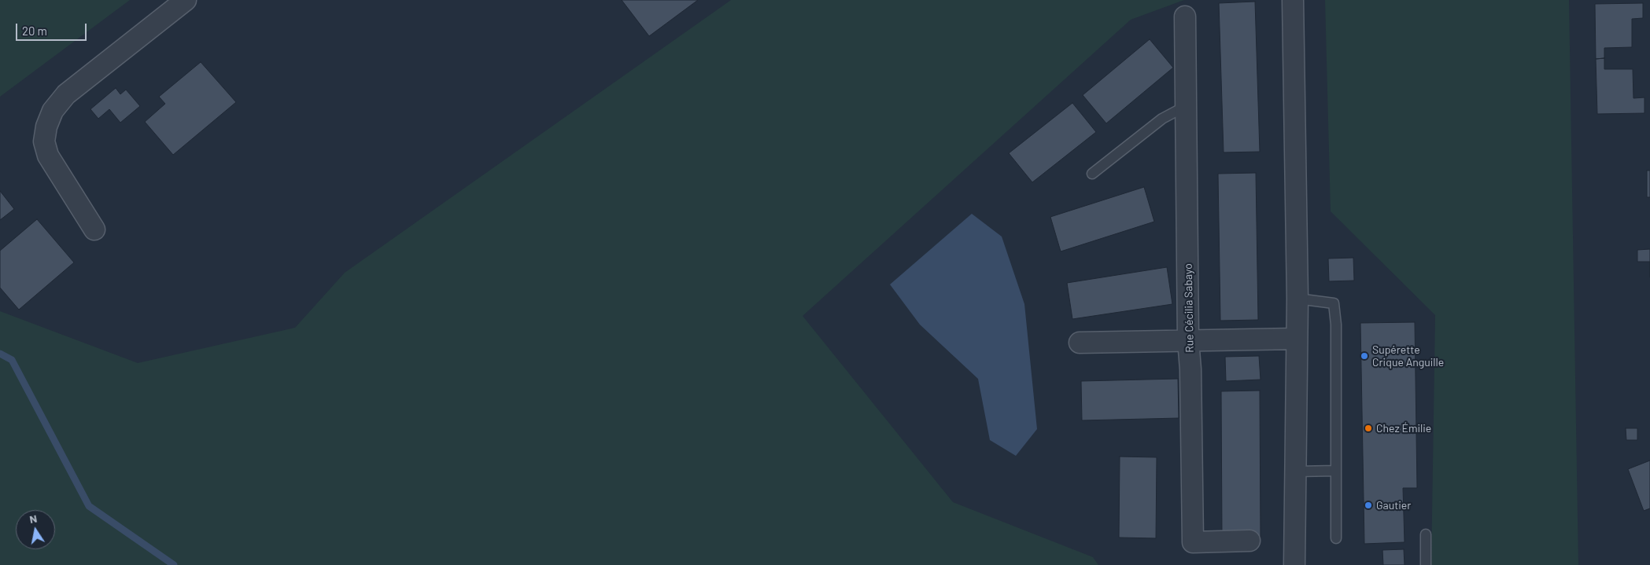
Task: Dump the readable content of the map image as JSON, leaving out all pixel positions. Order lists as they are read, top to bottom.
{
  "streets": {
    "street": ["Rue Cécilia Sabayo"]
  },
  "places": ["Supérette Crique Anguille", "Chez Émilie", "Gautier"],
  "scale_bar": "20 m",
  "north": "top"
}
